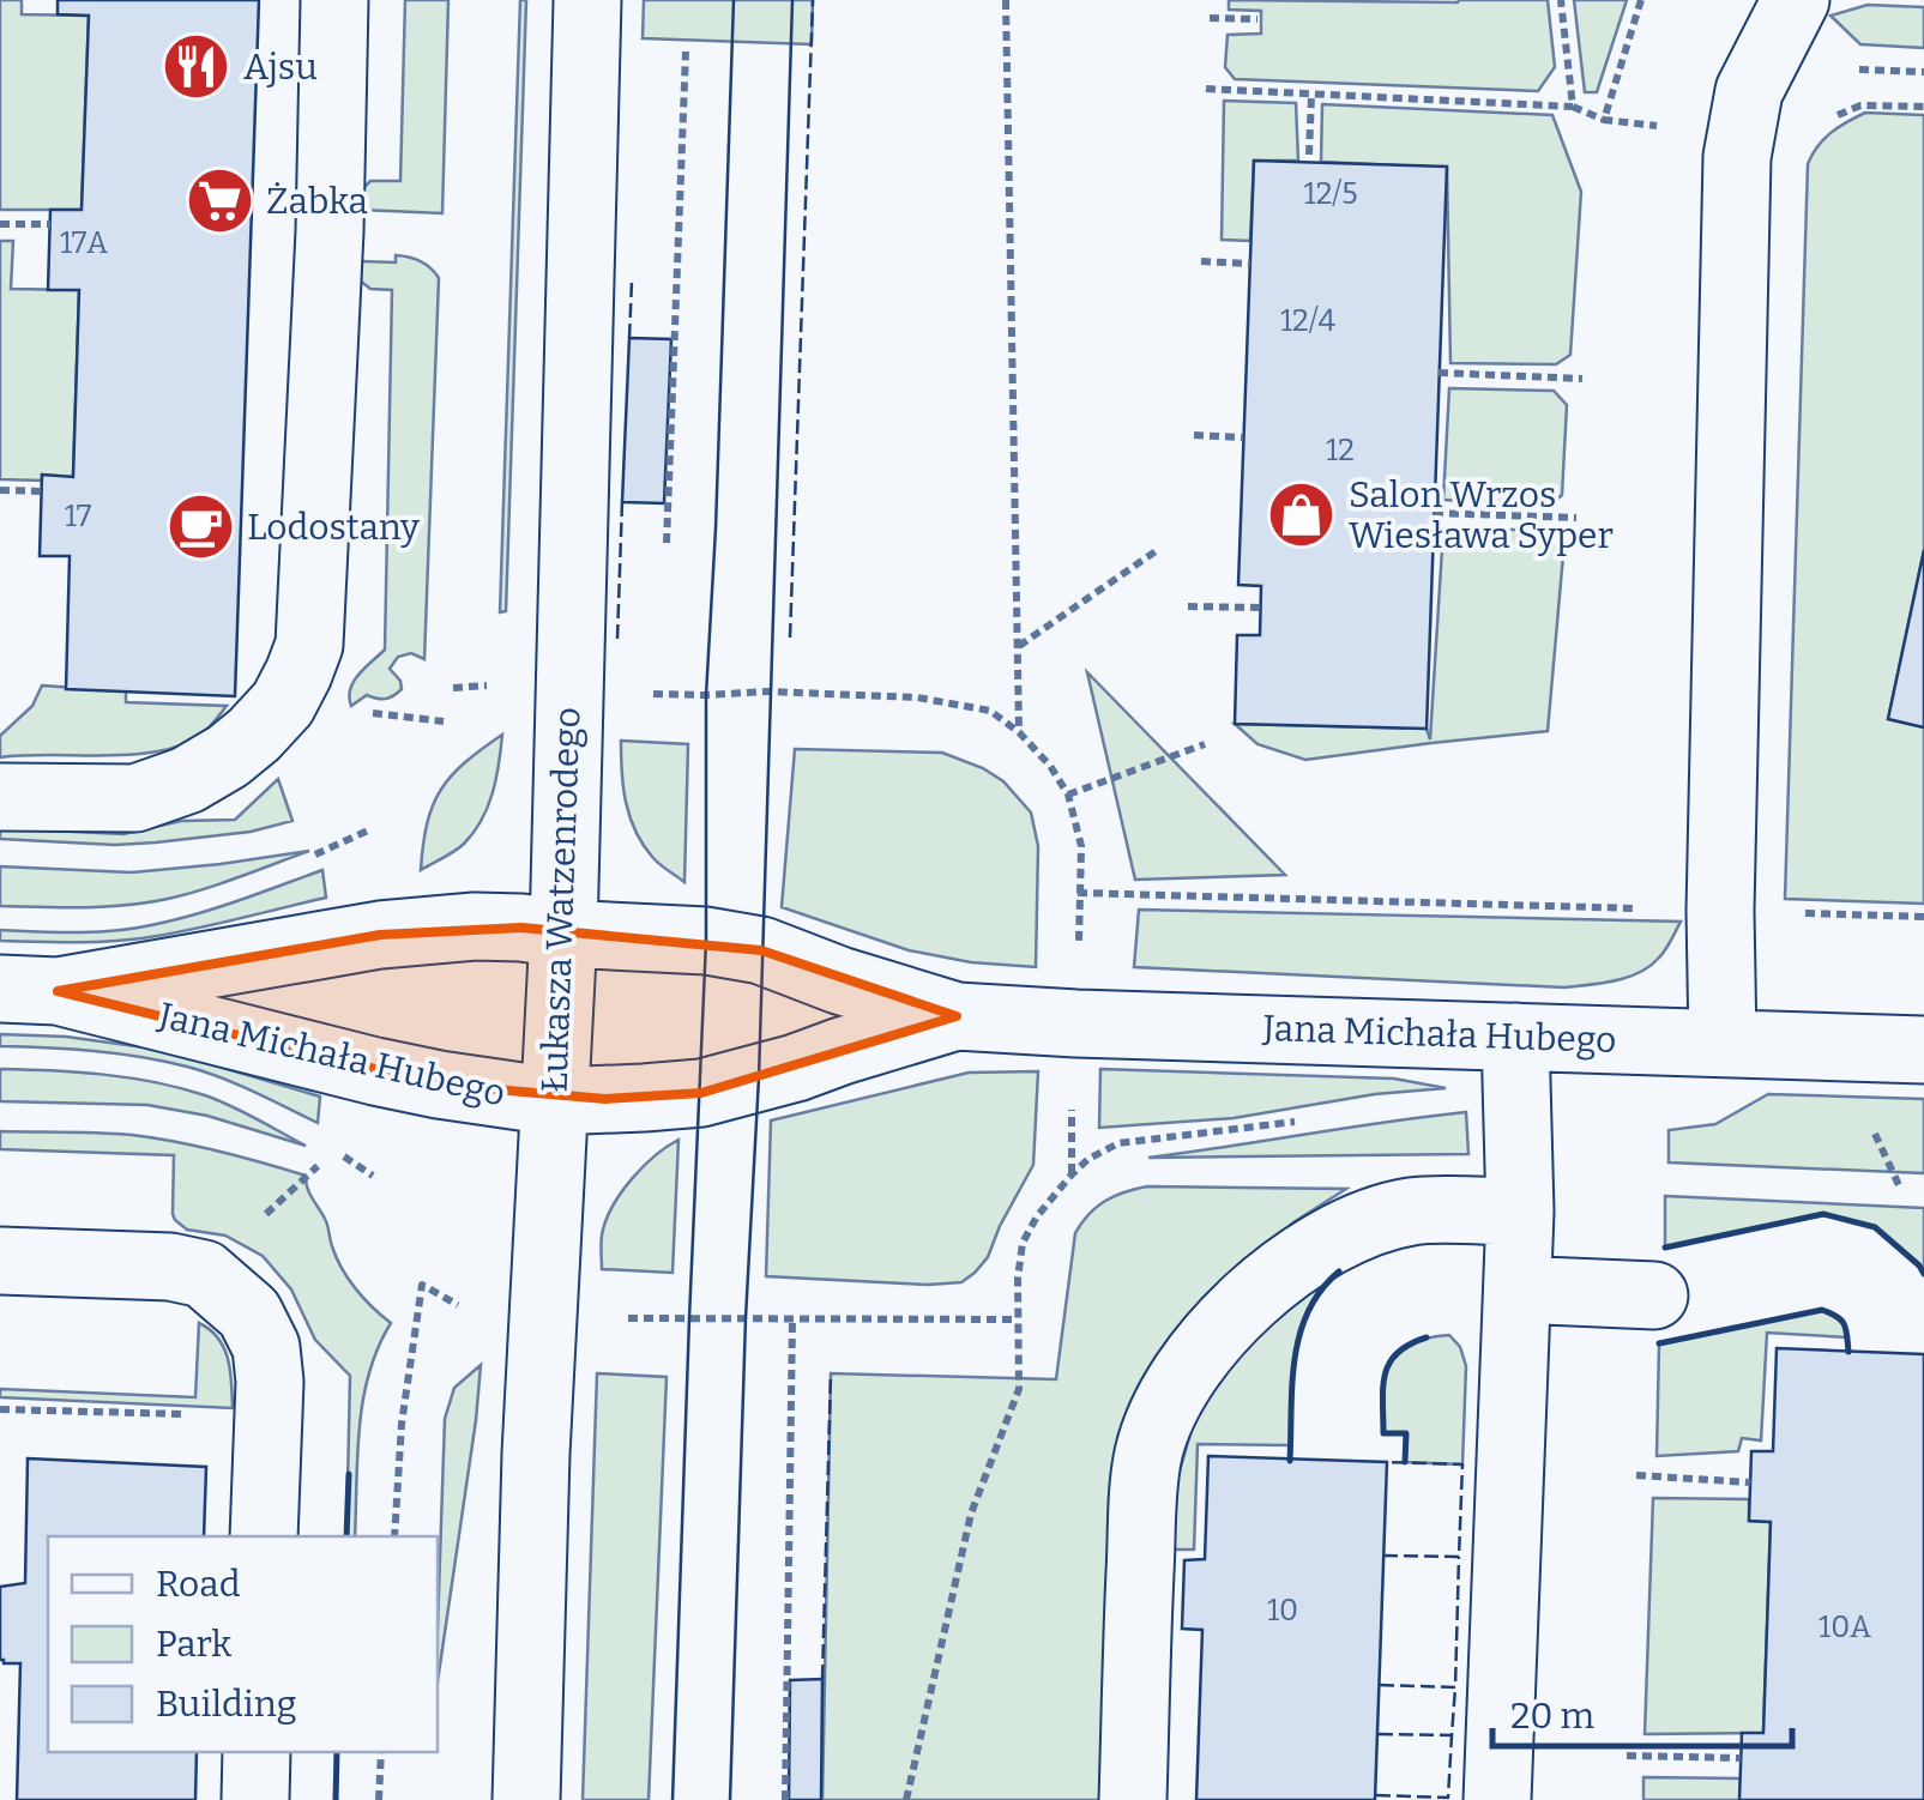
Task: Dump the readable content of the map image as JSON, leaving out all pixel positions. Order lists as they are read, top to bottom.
{
  "streets": {
    "street": ["Łukasza Watzenrodego", "Jana Michała Hubego"]
  },
  "crossings": [
    ["Łukasza Watzenrodego", "Jana Michała Hubego"]
  ],
  "places": {
    "restaurant": ["Ajsu"],
    "supermarket": ["Żabka"],
    "shop": ["Salon Wrzos Wiesława Syper"],
    "cafe": ["Lodostany"]
  },
  "house_numbers": [
    "12/5",
    "17A",
    "12/4",
    "12",
    "17",
    "10",
    "10A"
  ],
  "legend": ["Road", "Park", "Building"],
  "scale_bar": "20 m"
}
